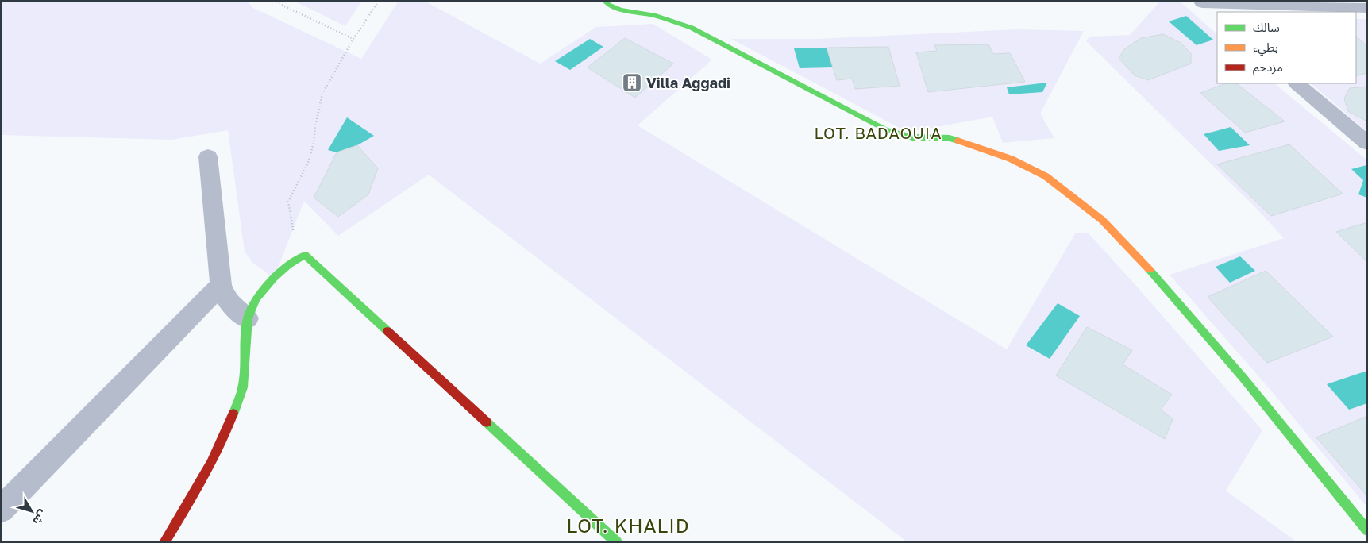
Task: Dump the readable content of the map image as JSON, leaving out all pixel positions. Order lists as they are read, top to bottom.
{
  "districts": ["LOT. BADAOUIA", "LOT. KHALID"],
  "places": {
    "building": ["Villa Aggadi"]
  },
  "legend": ["سالك", "بطيء", "مزدحم"],
  "north": "bottom right"
}
